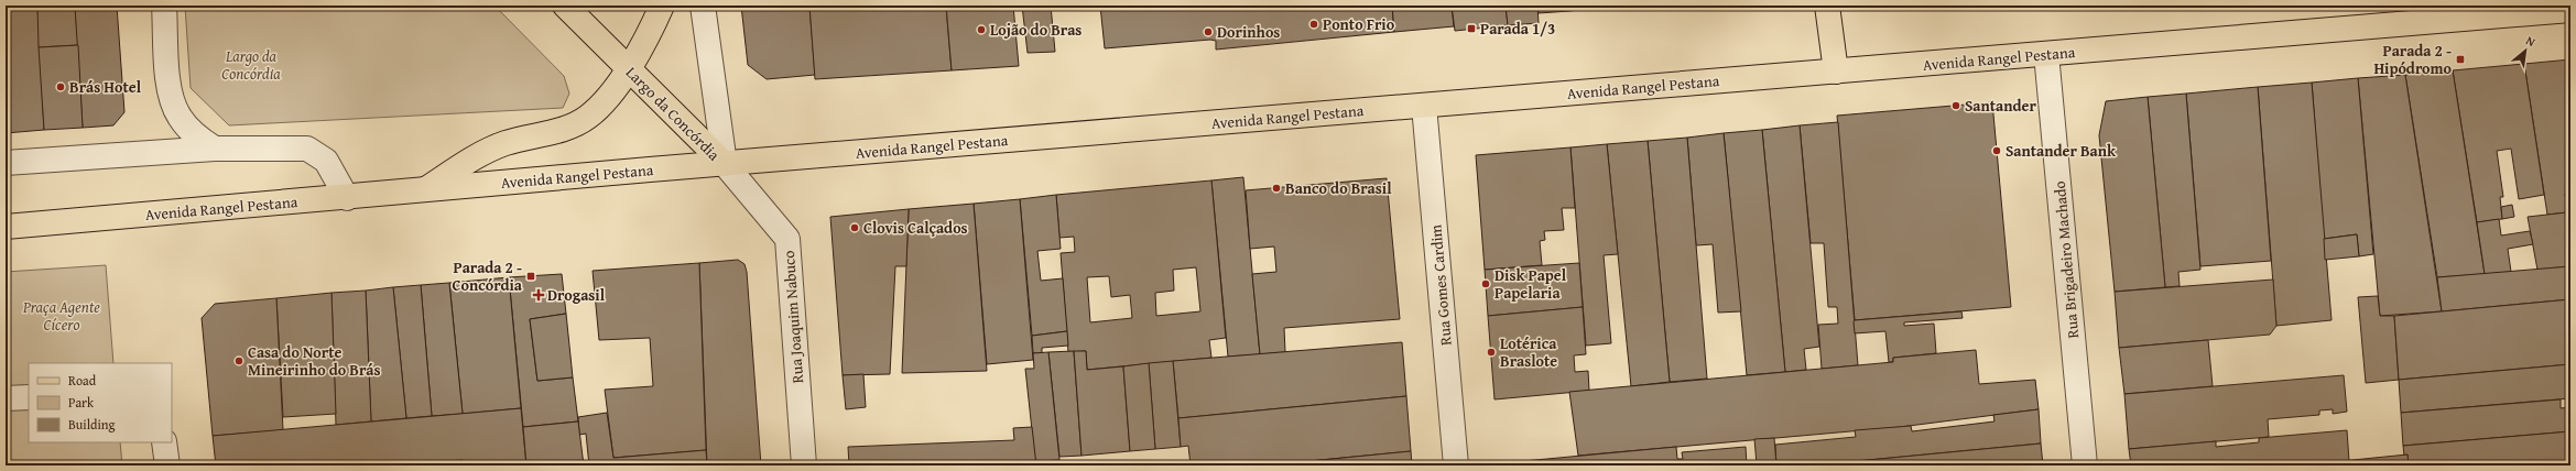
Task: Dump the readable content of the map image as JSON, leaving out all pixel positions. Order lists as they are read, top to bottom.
{
  "streets": {
    "main road": ["Avenida Rangel Pestana", "Largo da Concórdia"],
    "street": ["Rua Brigadeiro Machado", "Rua Gomes Cardim", "Rua Joaquim Nabuco"]
  },
  "crossings": [
    ["Avenida Rangel Pestana", "Largo da Concórdia"],
    ["Avenida Rangel Pestana", "Rua Brigadeiro Machado"],
    ["Avenida Rangel Pestana", "Rua Gomes Cardim"],
    ["Avenida Rangel Pestana", "Rua Joaquim Nabuco"],
    ["Largo da Concórdia", "Rua Joaquim Nabuco"]
  ],
  "parks": ["Largo da Concórdia", "Praça Agente Cícero"],
  "places": {
    "other": [
      "Ponto Frio",
      "Lojão do Bras",
      "Dorinhos",
      "Brás Hotel",
      "Santander",
      "Santander Bank",
      "Banco do Brasil",
      "Clovis Calçados",
      "Disk Papel Papelaria",
      "Lotérica Braslote",
      "Casa do Norte Mineirinho do Brás"
    ],
    "transit": ["Parada 1/3", "Parada 2 - Hipódromo", "Parada 2 - Concórdia"],
    "health": ["Drogasil"]
  },
  "legend": ["Road", "Park", "Building"],
  "north": "top right"
}
